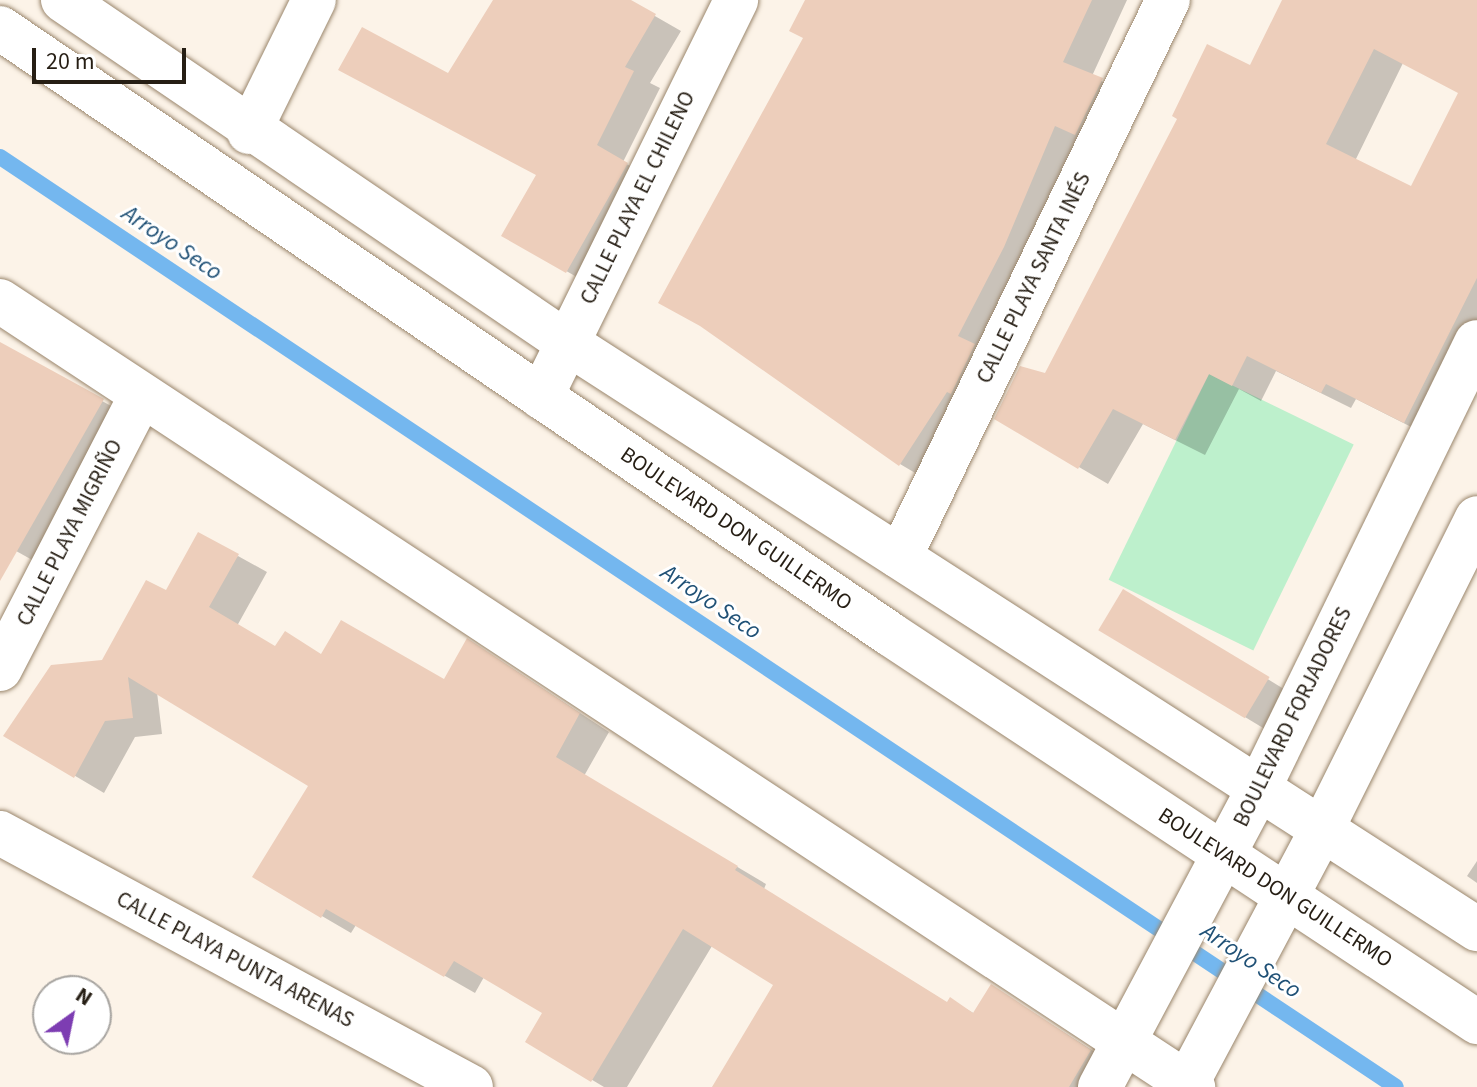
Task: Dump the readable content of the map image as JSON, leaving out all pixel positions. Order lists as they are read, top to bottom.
{
  "streets": {
    "street": [
      "CALLE PLAYA EL CHILENO",
      "CALLE PLAYA SANTA INÉS",
      "BOULEVARD DON GUILLERMO",
      "CALLE PLAYA MIGRIÑO",
      "BOULEVARD FORJADORES",
      "CALLE PLAYA PUNTA ARENAS"
    ]
  },
  "crossings": [
    ["CALLE PLAYA EL CHILENO", "BOULEVARD DON GUILLERMO"],
    ["BOULEVARD DON GUILLERMO", "BOULEVARD FORJADORES"]
  ],
  "water": ["Arroyo Seco"],
  "scale_bar": "20 m",
  "north": "top right"
}
